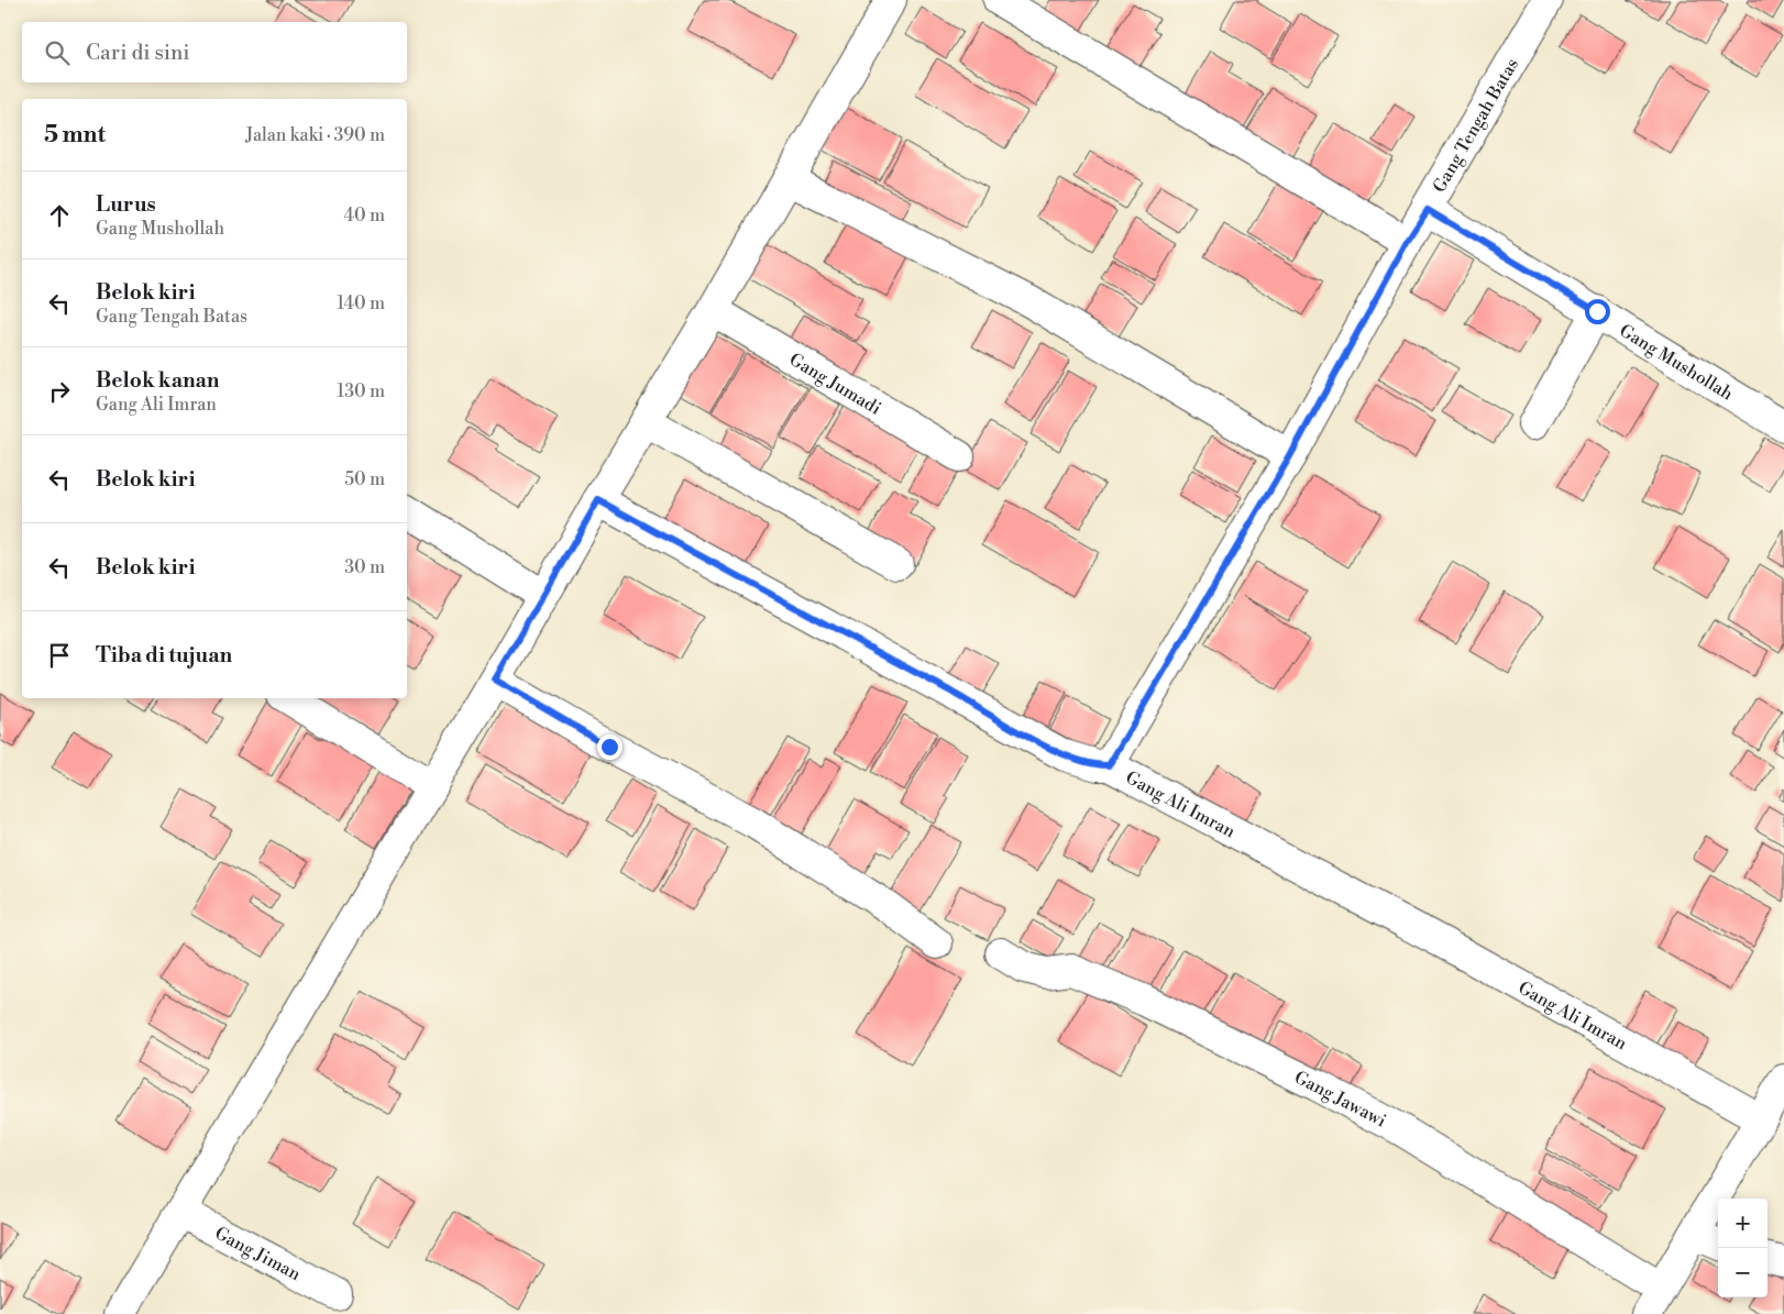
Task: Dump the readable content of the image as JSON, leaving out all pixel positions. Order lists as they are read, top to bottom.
{
  "streets": {
    "street": [
      "Gang Tengah Batas",
      "Gang Mushollah",
      "Gang Jumadi",
      "Gang Ali Imran",
      "Gang Jawawi",
      "Gang Jiman"
    ]
  },
  "crossings": [
    ["Gang Tengah Batas", "Gang Mushollah"],
    ["Gang Tengah Batas", "Gang Ali Imran"]
  ],
  "page": {
    "search": "Cari di sini",
    "heading": ["5 mnt", "Jalan kaki · 390 m"],
    "list": [
      ["Lurus", "Gang Mushollah", "40 m"],
      ["Belok kiri", "Gang Tengah Batas", "140 m"],
      ["Belok kanan", "Gang Ali Imran", "130 m"],
      ["Belok kiri", "50 m"],
      ["Belok kiri", "30 m"],
      "Tiba di tujuan"
    ],
    "map_buttons": ["+", "−"]
  }
}
